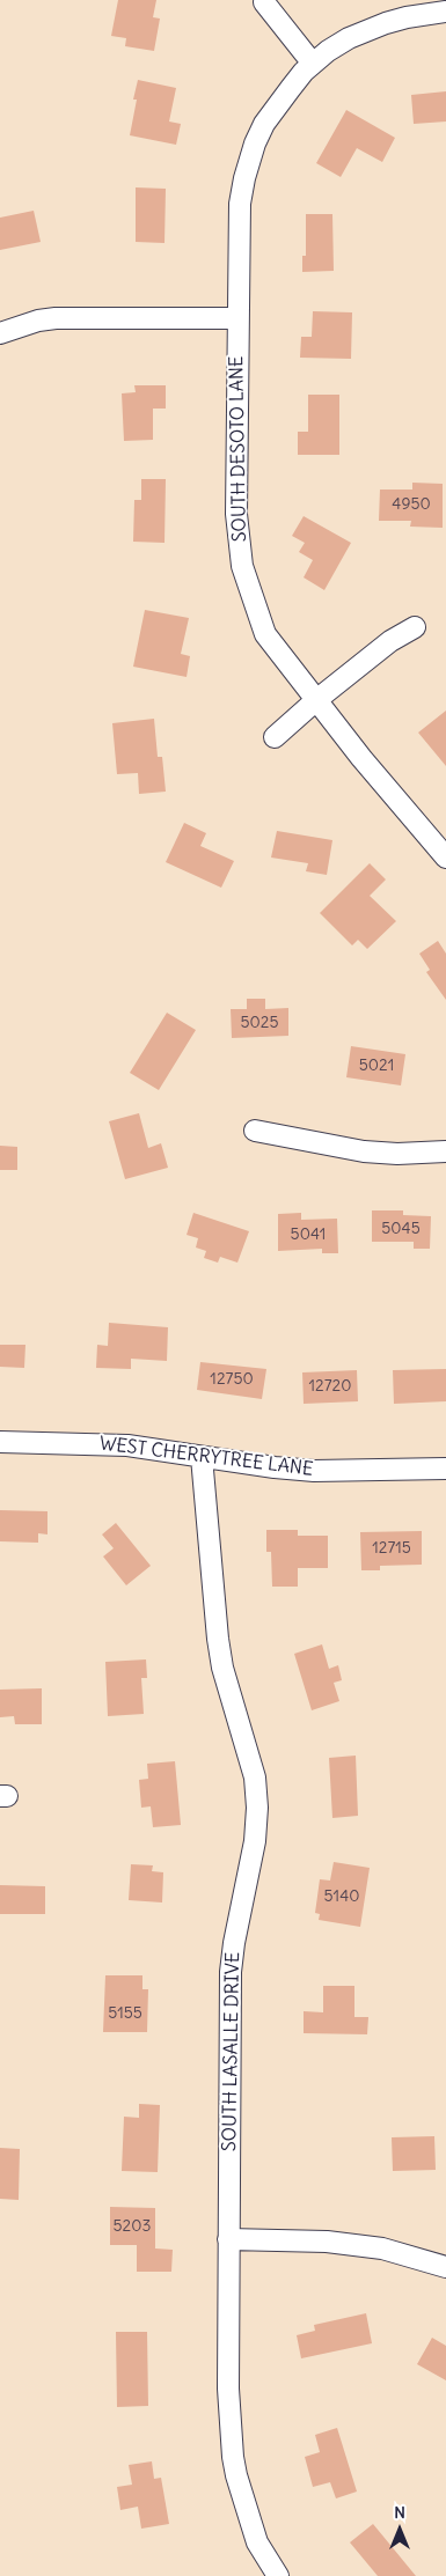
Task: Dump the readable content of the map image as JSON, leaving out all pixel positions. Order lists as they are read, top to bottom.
{
  "streets": {
    "street": ["SOUTH DESOTO LANE", "WEST CHERRYTREE LANE", "SOUTH LASALLE DRIVE"]
  },
  "crossings": [
    ["WEST CHERRYTREE LANE", "SOUTH LASALLE DRIVE"]
  ],
  "house_numbers": [
    "4950",
    "5025",
    "5021",
    "5045",
    "5041",
    "12750",
    "12720",
    "12715",
    "5140",
    "5155",
    "5203"
  ],
  "north": "top"
}
